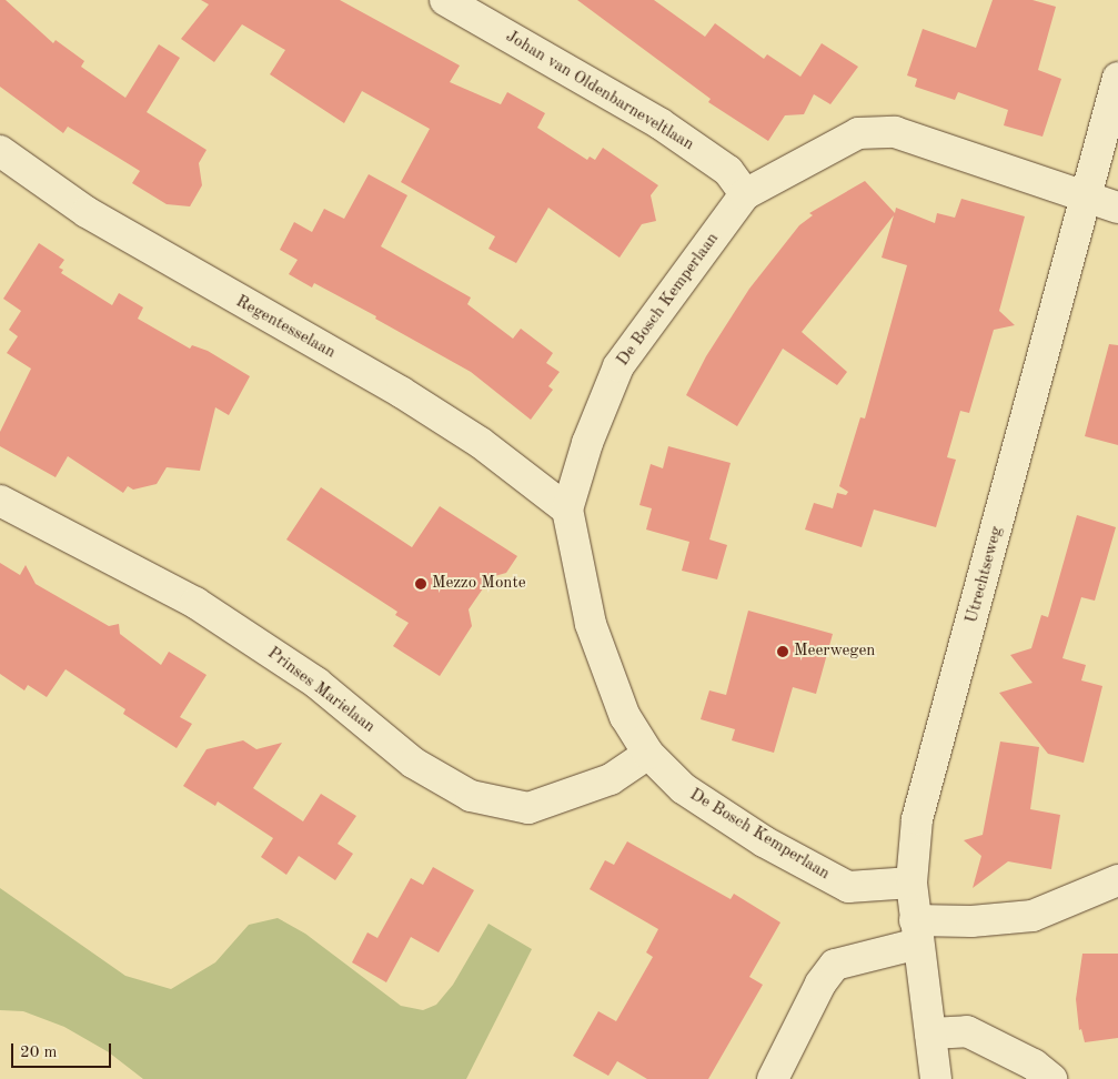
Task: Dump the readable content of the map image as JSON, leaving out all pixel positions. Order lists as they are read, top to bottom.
{
  "streets": {
    "street": [
      "Johan van Oldenbarneveltlaan",
      "De Bosch Kemperlaan",
      "Regentesselaan",
      "Utrechtseweg",
      "Prinses Marielaan"
    ]
  },
  "crossings": [
    ["Johan van Oldenbarneveltlaan", "De Bosch Kemperlaan"],
    ["De Bosch Kemperlaan", "Regentesselaan"],
    ["De Bosch Kemperlaan", "Utrechtseweg"],
    ["De Bosch Kemperlaan", "Prinses Marielaan"]
  ],
  "places": ["Mezzo Monte", "Meerwegen"],
  "scale_bar": "20 m"
}
